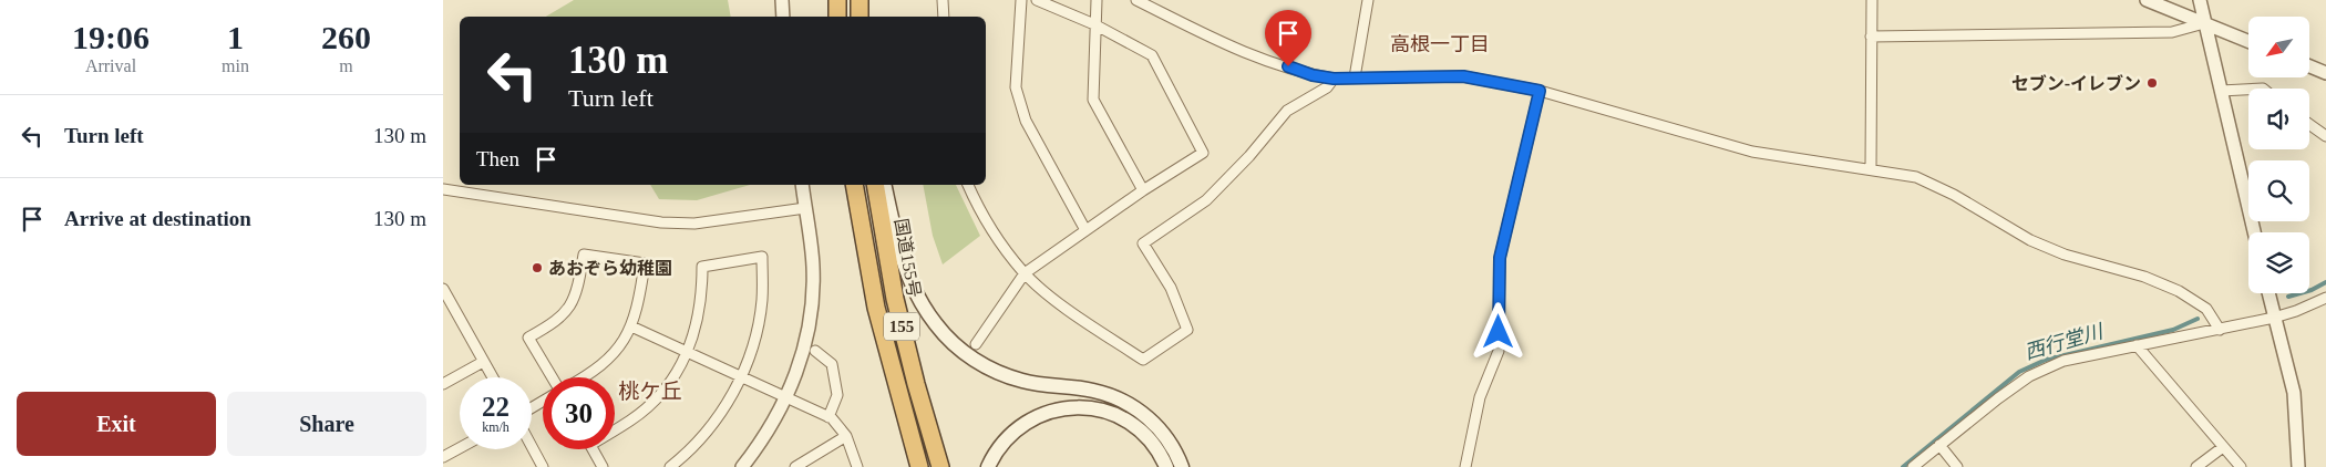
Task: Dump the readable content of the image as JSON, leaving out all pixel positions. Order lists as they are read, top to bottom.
{
  "streets": {
    "highway": ["国道155号", "155"]
  },
  "districts": ["高根一丁目", "桃ケ丘"],
  "water": ["西行堂川"],
  "places": ["セブン-イレブン", "あおぞら幼稚園"],
  "north": "bottom left",
  "page": {
    "eta": [
      "19:06",
      "Arrival",
      "1",
      "min",
      "260",
      "m"
    ],
    "turn": ["130 m", "Turn left"],
    "list": [
      {
        "name": "Turn left",
        "value": "130 m"
      },
      {
        "name": "Arrive at destination",
        "value": "130 m"
      }
    ],
    "then": "Then",
    "speed": "22 km/h",
    "limit": "30",
    "buttons": ["Exit", "Share"]
  }
}
